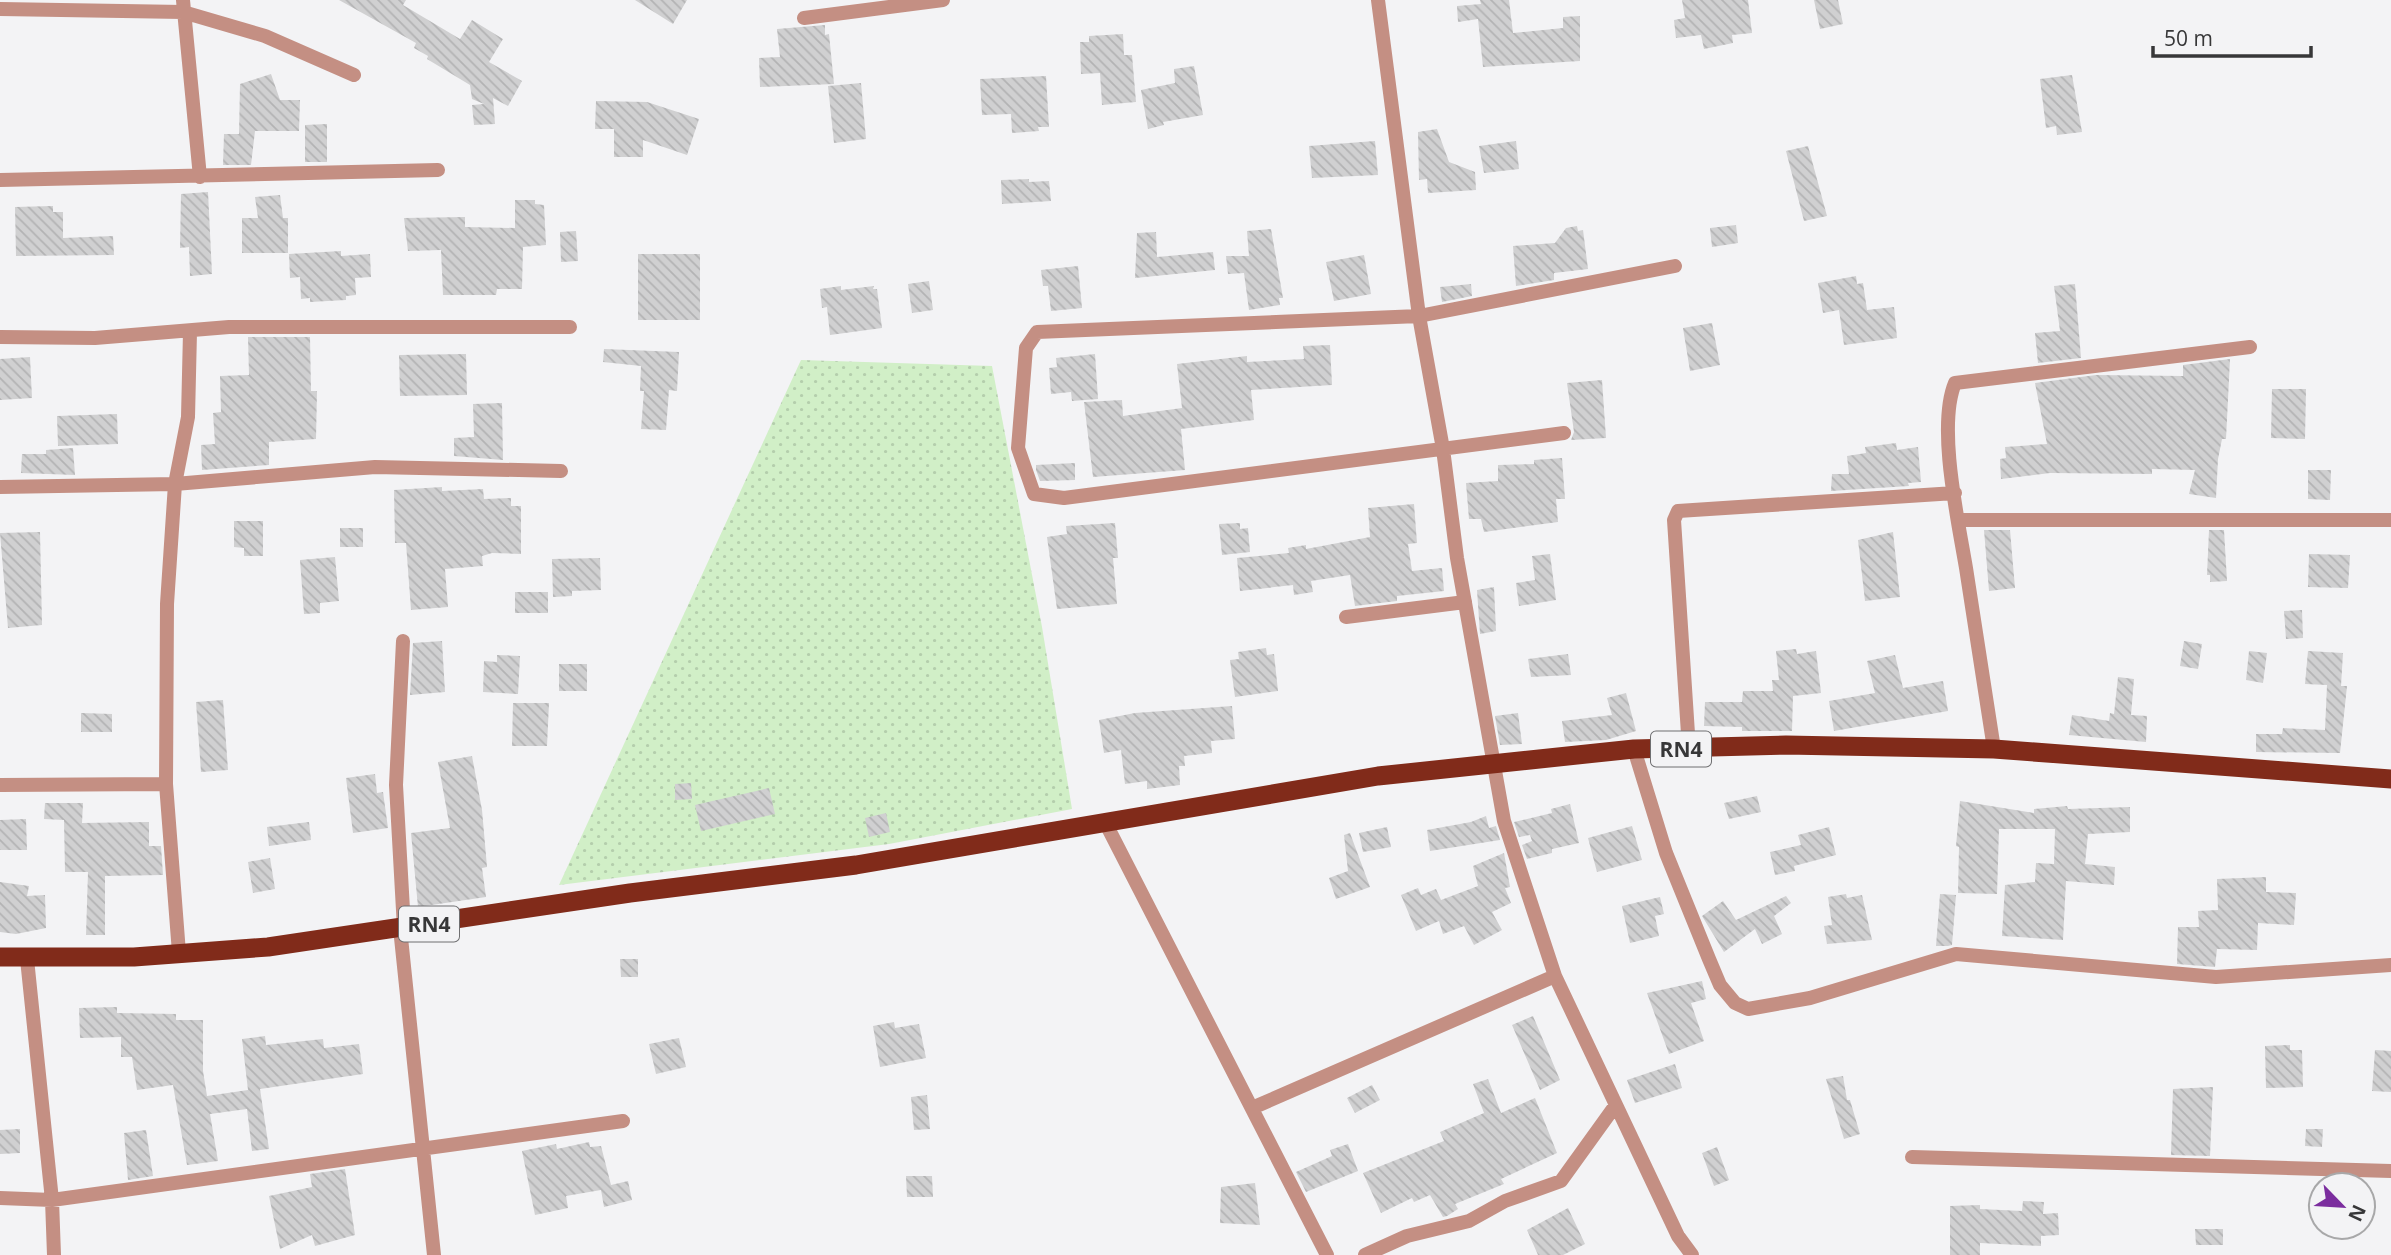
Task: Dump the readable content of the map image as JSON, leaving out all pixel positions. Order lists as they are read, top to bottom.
{
  "streets": {
    "highway": ["RN4"]
  },
  "scale_bar": "50 m",
  "north": "bottom right"
}
